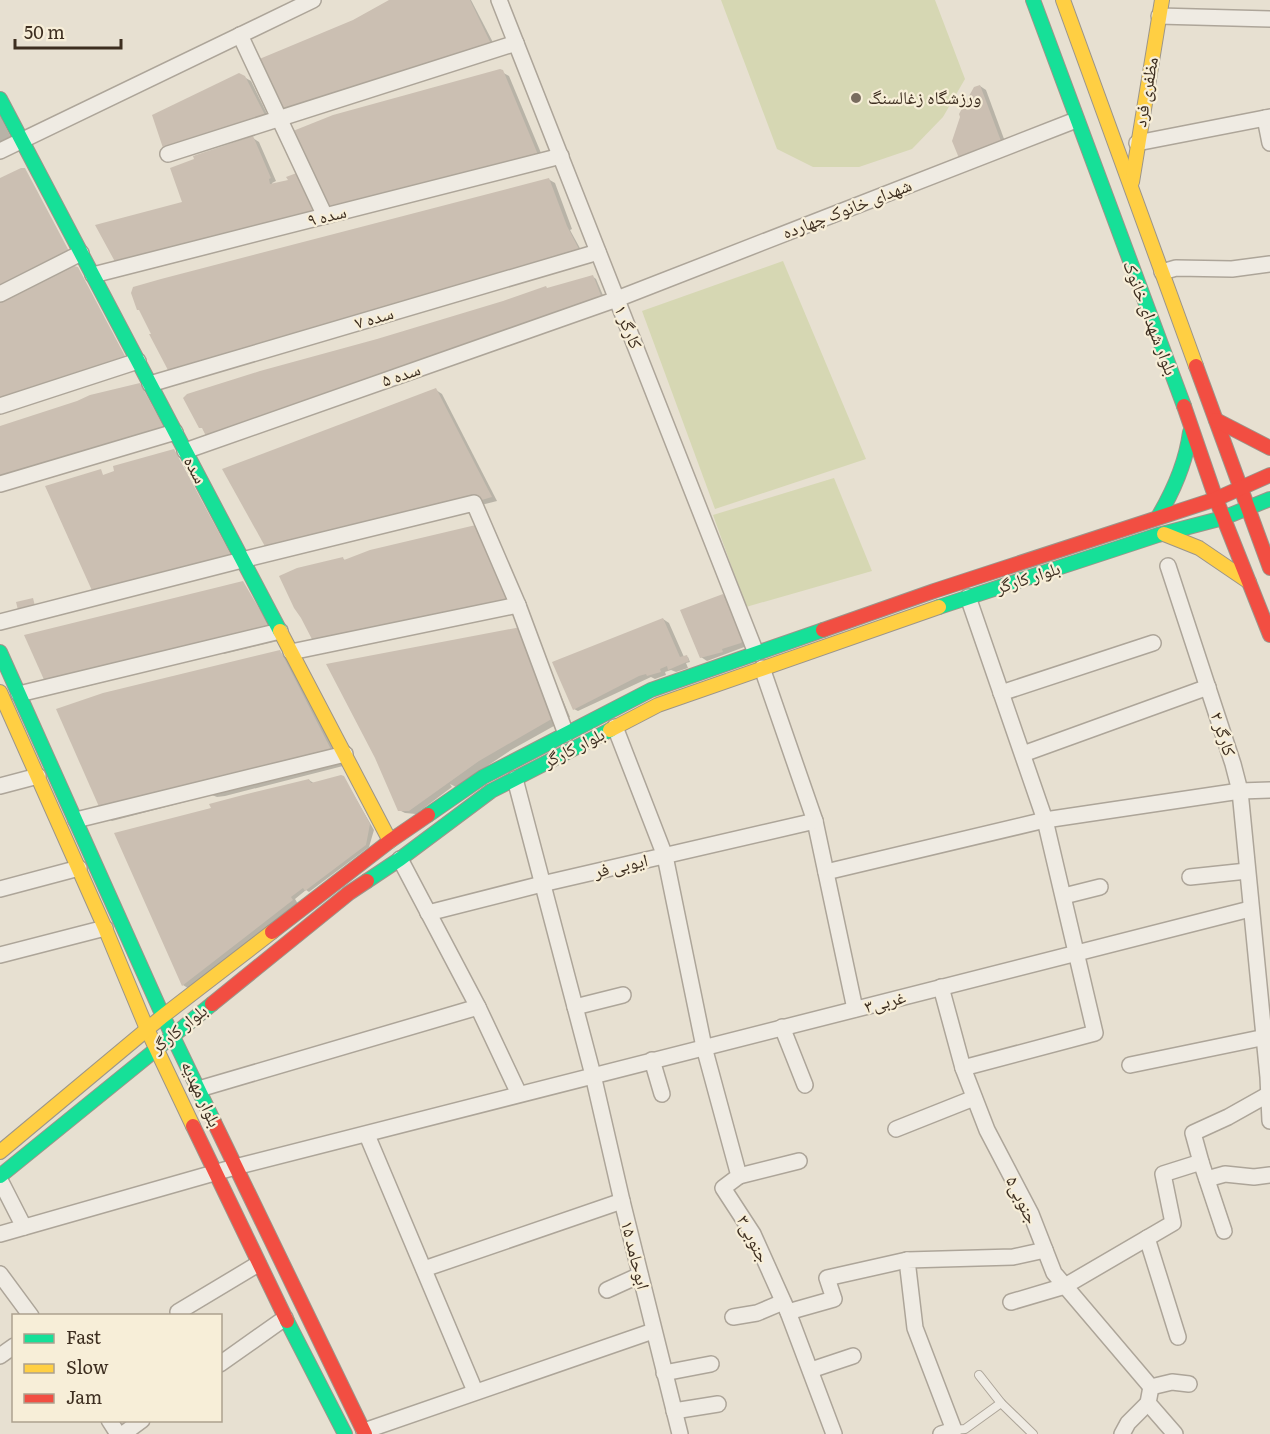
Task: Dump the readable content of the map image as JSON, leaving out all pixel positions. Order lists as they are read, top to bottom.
{
  "streets": {
    "main road": [
      "مظفری فرد",
      "بلوار شهدای خانوک",
      "سده",
      "بلوار کارگر",
      "بلوار مهدیه"
    ],
    "street": [
      "شهدای خانوک چهارده",
      "سده ۹",
      "سده ۷",
      "کارگر ۱",
      "سده ۵",
      "کارگر ۲",
      "ایوبی فر",
      "غربی۳",
      "جنوبی۵",
      "جنوبی۳",
      "ابوحامد ۱۵"
    ]
  },
  "crossings": [
    ["مظفری فرد", "بلوار شهدای خانوک"],
    ["شهدای خانوک چهارده", "بلوار شهدای خانوک"],
    ["شهدای خانوک چهارده", "کارگر ۱"],
    ["شهدای خانوک چهارده", "سده ۵"],
    ["سده ۹", "کارگر ۱"],
    ["سده ۹", "سده"],
    ["سده ۷", "کارگر ۱"],
    ["سده ۷", "سده"],
    ["بلوار شهدای خانوک", "بلوار کارگر"],
    ["کارگر ۱", "سده ۵"],
    ["کارگر ۱", "بلوار کارگر"],
    ["سده ۵", "سده"],
    ["سده", "بلوار کارگر"],
    ["بلوار کارگر", "بلوار مهدیه"],
    ["بلوار کارگر", "ابوحامد ۱۵"],
    ["کارگر ۲", "غربی۳"],
    ["ایوبی فر", "ابوحامد ۱۵"],
    ["غربی۳", "بلوار مهدیه"],
    ["غربی۳", "جنوبی۵"],
    ["غربی۳", "ابوحامد ۱۵"]
  ],
  "places": ["ورزشگاه زغالسنگ"],
  "legend": ["Fast", "Slow", "Jam"],
  "scale_bar": "50 m"
}
